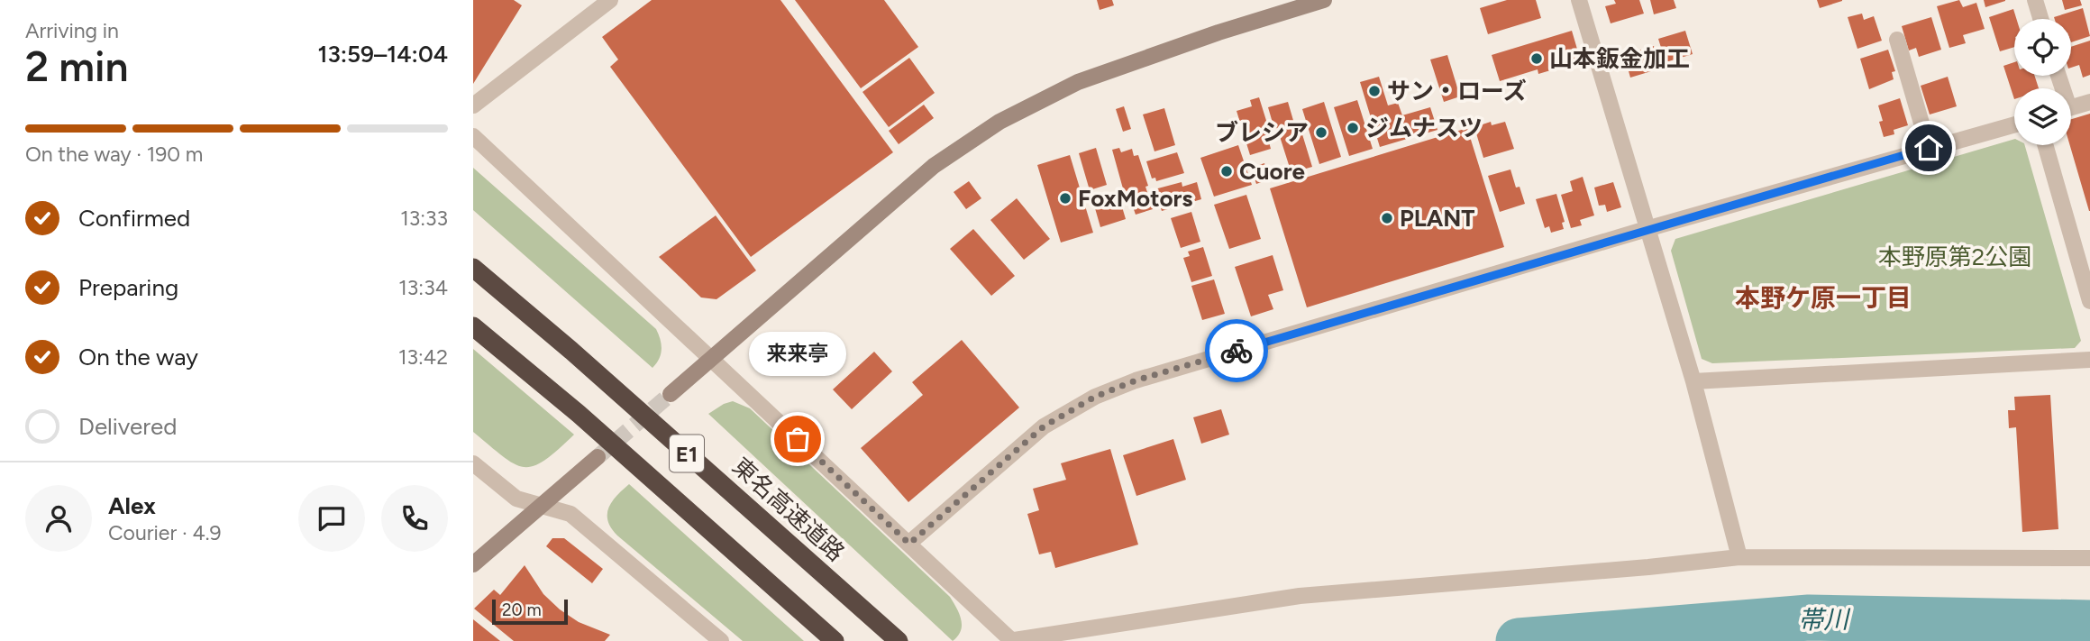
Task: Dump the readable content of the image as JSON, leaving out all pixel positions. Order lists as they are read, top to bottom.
{
  "streets": {
    "highway": ["E1", "東名高速道路"]
  },
  "districts": ["本野ケ原一丁目"],
  "water": ["帯川"],
  "parks": ["本野原第2公園"],
  "places": [
    "山本鈑金加工",
    "サン・ローズ",
    "ジムナスツ",
    "ブレシア",
    "Cuore",
    "FoxMotors",
    "PLANT",
    "来来亭"
  ],
  "scale_bar": "20 m",
  "page": {
    "heading": ["2 min", "Arriving in", "13:59–14:04"],
    "panel": ["Alex", "Courier · 4.9"],
    "bar": "On the way · 190 m",
    "list": [
      ["Confirmed", "13:33"],
      ["Preparing", "13:34"],
      ["On the way", "13:42"],
      "Delivered"
    ],
    "bubble": "来来亭",
    "scale": "20 m"
  }
}
